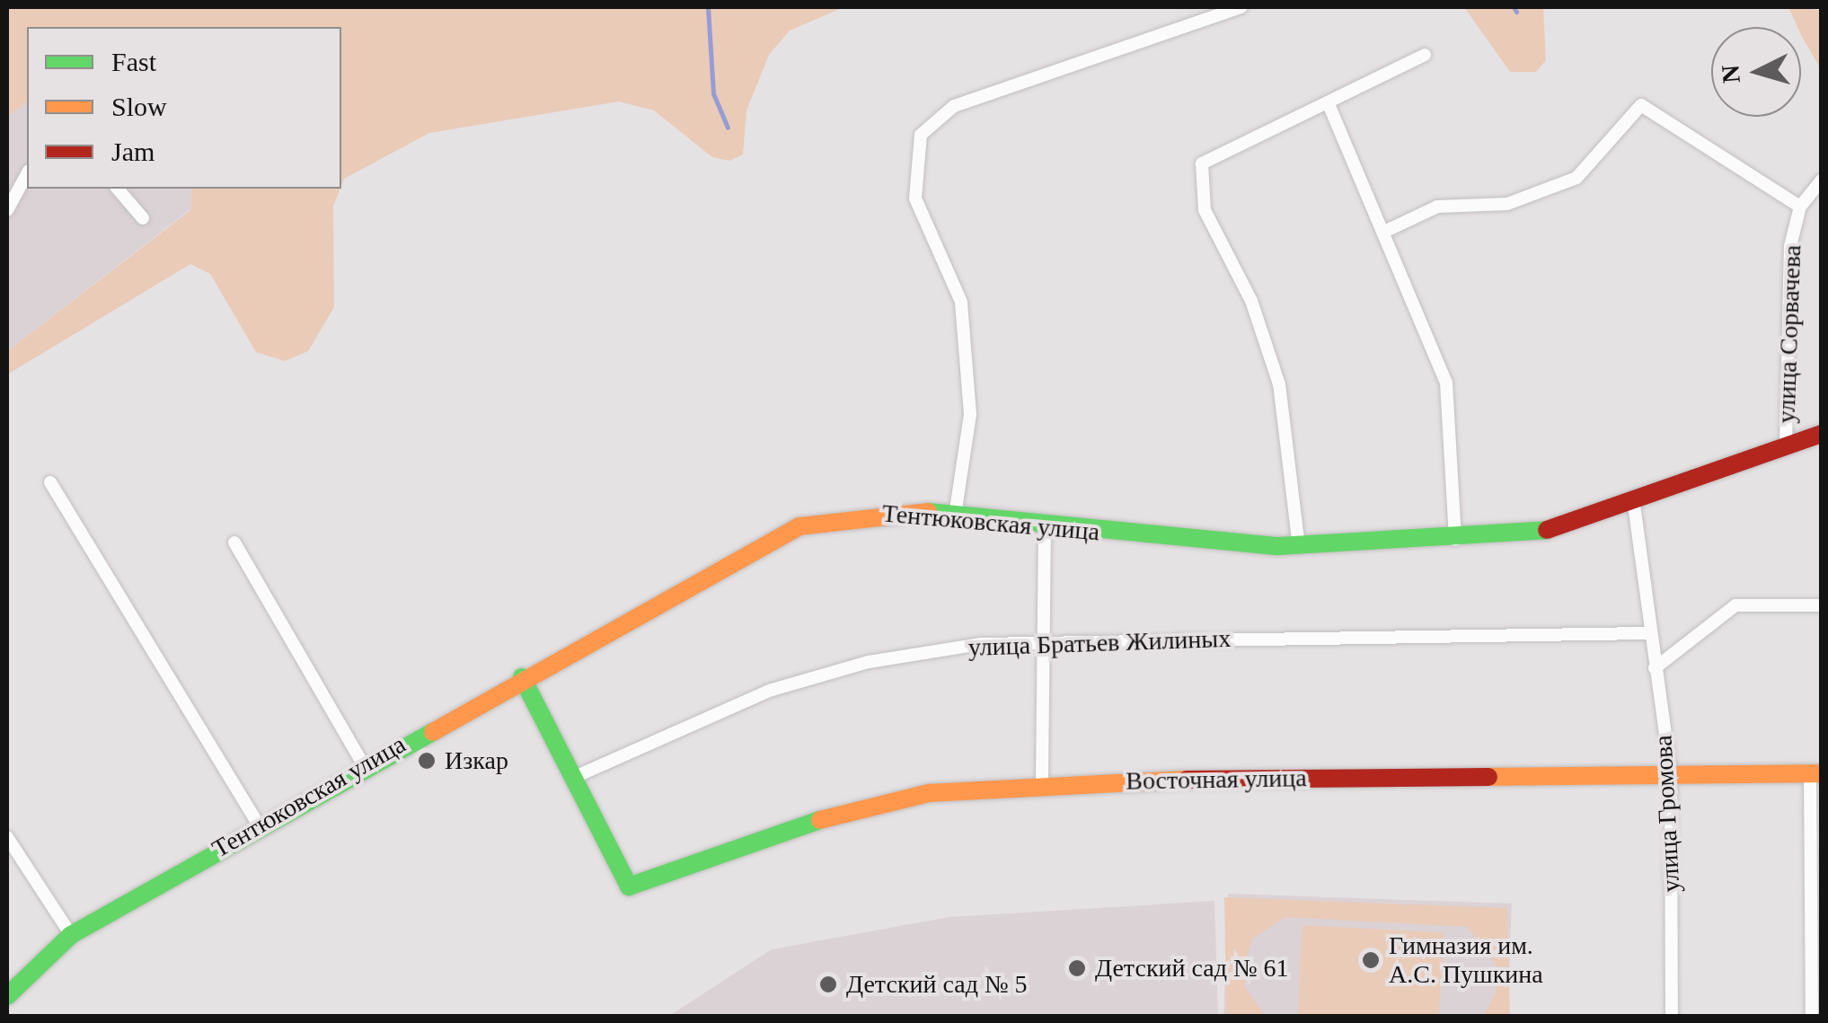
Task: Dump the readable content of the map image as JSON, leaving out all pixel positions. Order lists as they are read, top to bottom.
{
  "streets": {
    "street": [
      "улица Сорвачева",
      "Тентюковская улица",
      "улица Братьев Жилиных",
      "Восточная улица",
      "улица Громова"
    ]
  },
  "crossings": [
    ["улица Сорвачева", "Тентюковская улица"],
    ["Тентюковская улица", "улица Громова"],
    ["улица Братьев Жилиных", "Восточная улица"],
    ["улица Братьев Жилиных", "улица Громова"],
    ["Восточная улица", "улица Громова"]
  ],
  "places": [
    "Изкар",
    "Гимназия им. А.С. Пушкина",
    "Детский сад № 61",
    "Детский сад № 5"
  ],
  "legend": ["Fast", "Slow", "Jam"],
  "north": "left"
}
